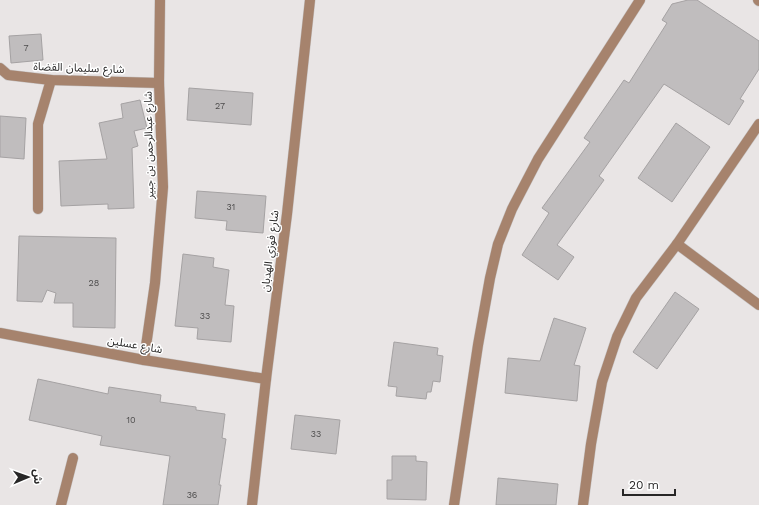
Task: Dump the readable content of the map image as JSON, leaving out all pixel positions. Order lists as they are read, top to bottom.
{
  "streets": {
    "street": [
      "شارع سليمان القضاة",
      "شارع عبدالرحمن بن جبير",
      "شارع فوزي الهدبان",
      "شارع عسلين"
    ]
  },
  "crossings": [
    ["شارع سليمان القضاة", "شارع عبدالرحمن بن جبير"],
    ["شارع عبدالرحمن بن جبير", "شارع عسلين"],
    ["شارع فوزي الهدبان", "شارع عسلين"]
  ],
  "house_numbers": [
    "7",
    "27",
    "31",
    "28",
    "33",
    "10",
    "33",
    "36"
  ],
  "scale_bar": "20 m",
  "north": "right"
}
